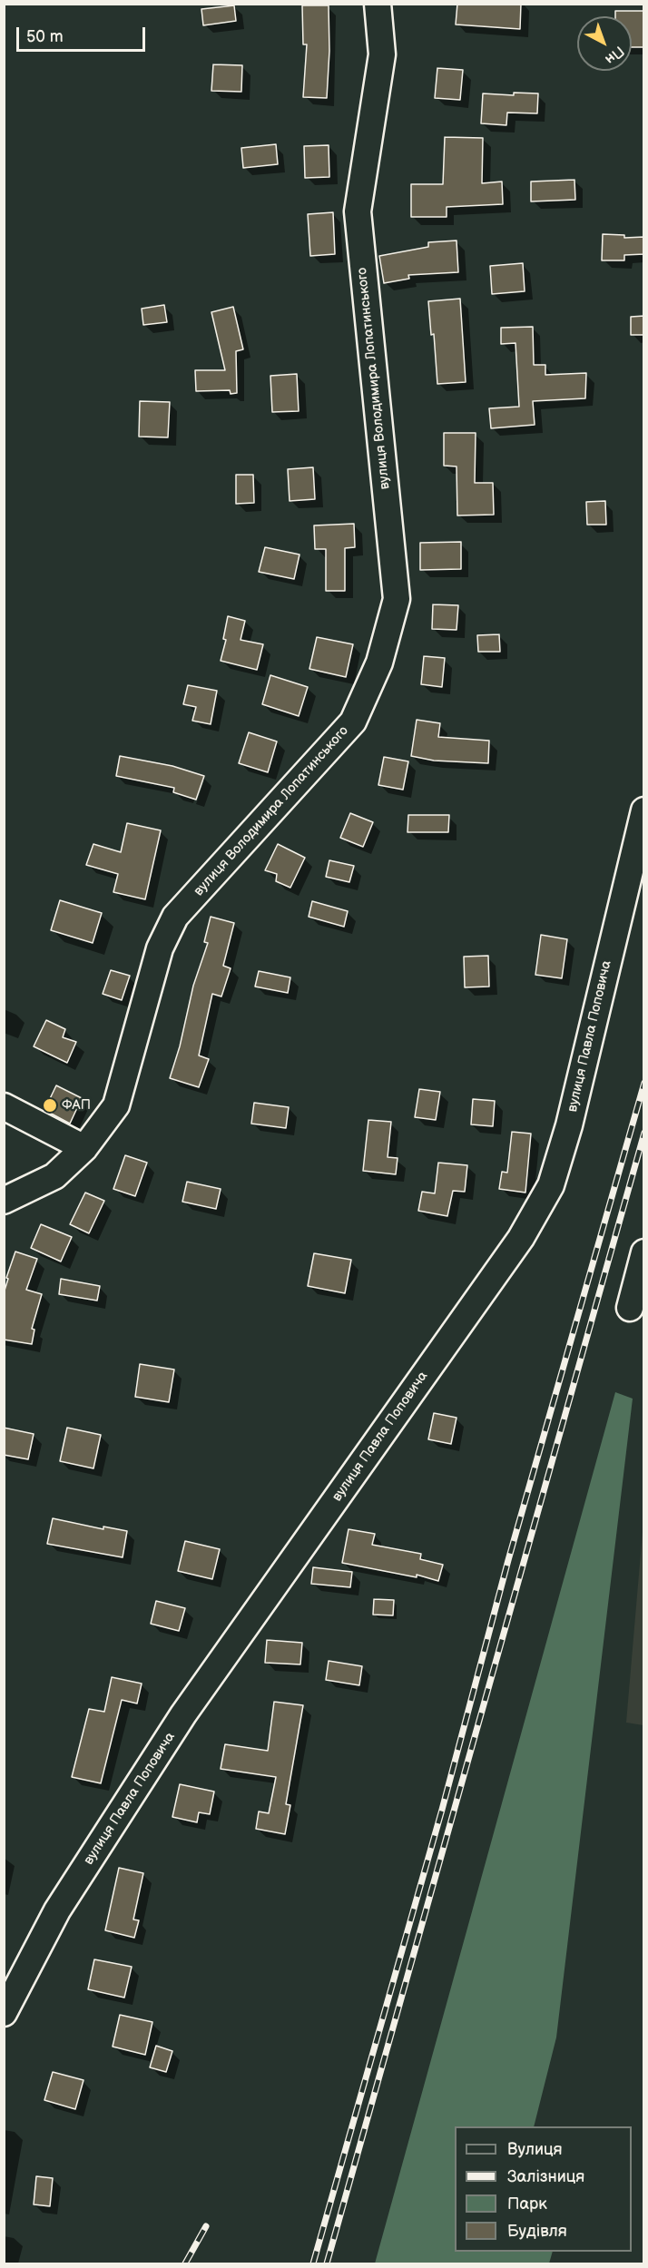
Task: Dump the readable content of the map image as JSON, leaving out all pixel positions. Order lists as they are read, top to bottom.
{
  "streets": {
    "street": ["вулиця Володимира Лопатинського", "вулиця Павла Поповича"]
  },
  "places": ["ФАП"],
  "legend": [
    "Вулиця",
    "Залізниця",
    "Парк",
    "Будівля"
  ],
  "scale_bar": "50 m",
  "north": "bottom right"
}
